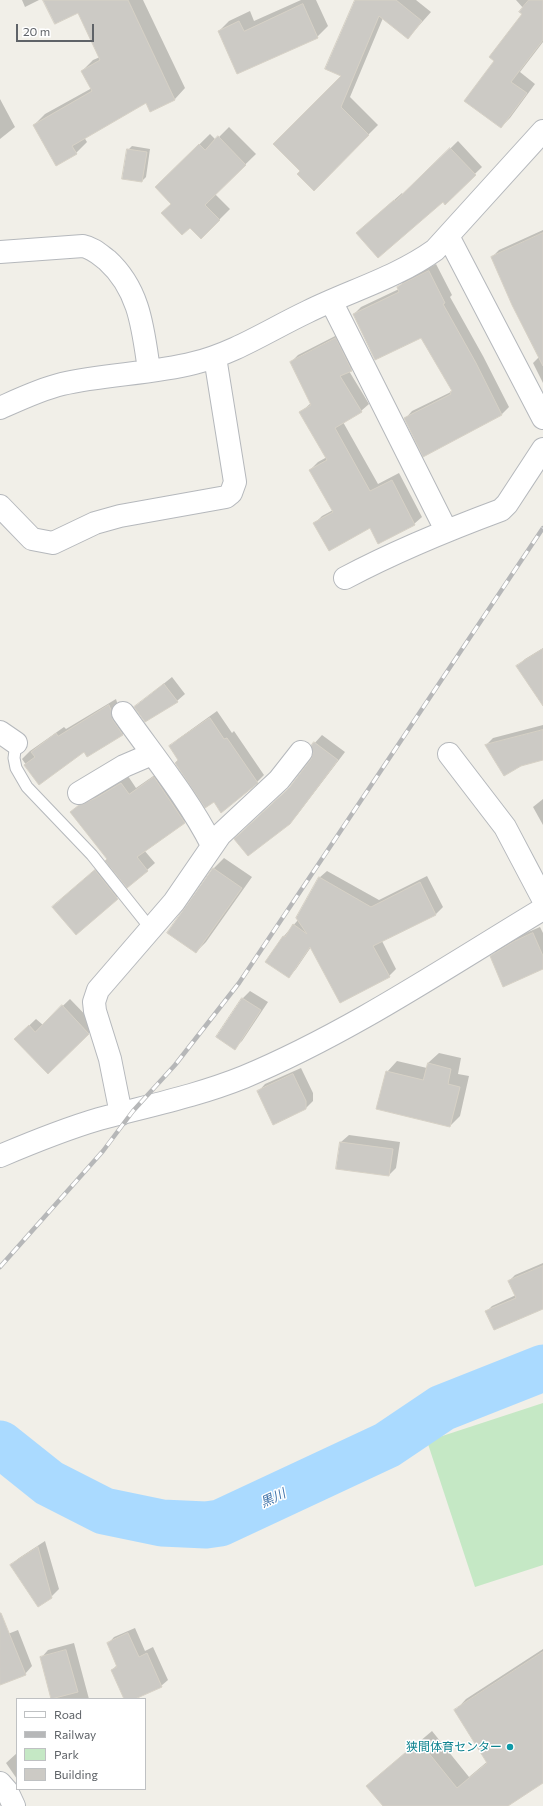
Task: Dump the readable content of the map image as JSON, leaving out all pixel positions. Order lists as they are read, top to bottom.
{
  "water": ["黒川"],
  "places": ["狭間体育センター"],
  "legend": [
    "Road",
    "Railway",
    "Park",
    "Building"
  ],
  "scale_bar": "20 m"
}
